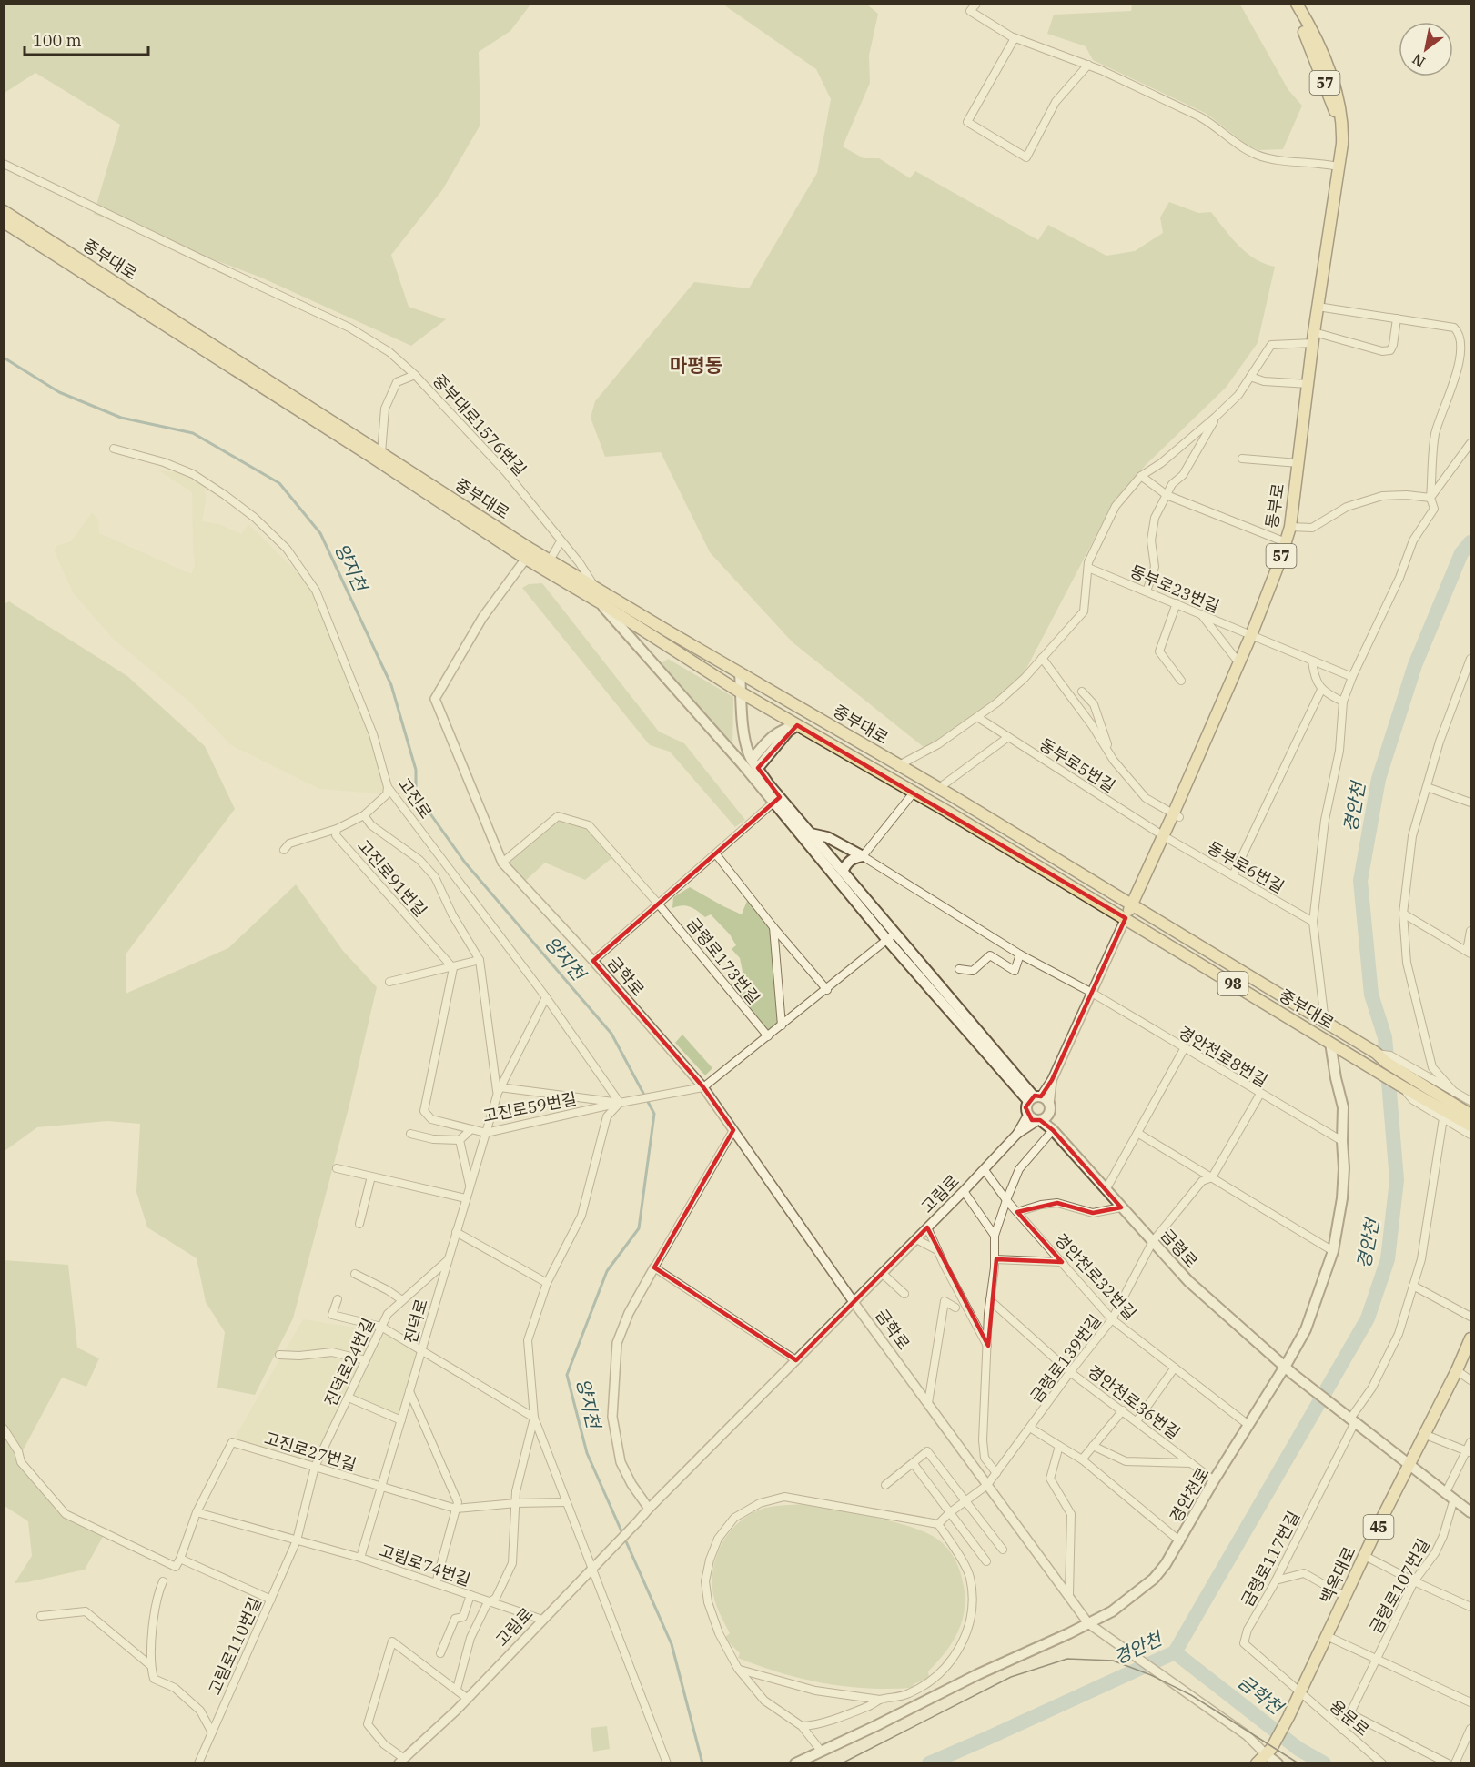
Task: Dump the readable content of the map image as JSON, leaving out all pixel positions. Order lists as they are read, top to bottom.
{
  "streets": {
    "main road": [
      "57",
      "중부대로",
      "동부로",
      "98",
      "금령로",
      "경안천로",
      "45",
      "백옥대로"
    ],
    "street": [
      "중부대로1576번길",
      "동부로23번길",
      "동부로5번길",
      "고진로",
      "동부로6번길",
      "고진로91번길",
      "금령로173번길",
      "금학로",
      "경안천로8번길",
      "고진로59번길",
      "고림로",
      "경안천로32번길",
      "진덕로",
      "금령로139번길",
      "진덕로24번길",
      "경안천로36번길",
      "고진로27번길",
      "금령로117번길",
      "고림로74번길",
      "금령로107번길",
      "고림로110번길",
      "용문로"
    ]
  },
  "crossings": [
    ["중부대로", "중부대로1576번길"],
    ["중부대로", "동부로"],
    ["중부대로", "금학로"],
    ["중부대로", "경안천로"],
    ["동부로", "동부로23번길"],
    ["동부로", "동부로5번길"],
    ["동부로", "동부로6번길"],
    ["동부로5번길", "동부로6번길"],
    ["고진로", "고진로91번길"],
    ["고진로", "고진로59번길"],
    ["고진로", "진덕로"],
    ["고진로91번길", "고진로59번길"],
    ["금령로173번길", "금학로"],
    ["금학로", "고림로"],
    ["금학로", "금령로139번길"],
    ["금학로", "경안천로"],
    ["금학로", "백옥대로"],
    ["경안천로8번길", "경안천로"],
    ["고진로59번길", "진덕로"],
    ["고림로", "금령로"],
    ["고림로", "경안천로32번길"],
    ["고림로", "고림로74번길"],
    ["금령로", "금령로139번길"],
    ["금령로", "경안천로"],
    ["금령로", "금령로117번길"],
    ["경안천로32번길", "금령로139번길"],
    ["경안천로32번길", "경안천로"],
    ["진덕로", "진덕로24번길"],
    ["진덕로", "고진로27번길"],
    ["진덕로", "고림로74번길"],
    ["금령로139번길", "경안천로36번길"],
    ["진덕로24번길", "고진로27번길"],
    ["경안천로36번길", "경안천로"],
    ["고진로27번길", "고림로74번길"],
    ["금령로117번길", "백옥대로"],
    ["금령로117번길", "용문로"],
    ["고림로74번길", "고림로110번길"],
    ["백옥대로", "용문로"],
    ["금령로107번길", "용문로"]
  ],
  "districts": ["마평동"],
  "water": ["양지천", "경안천", "금학천"],
  "scale_bar": "100 m",
  "north": "bottom left"
}
